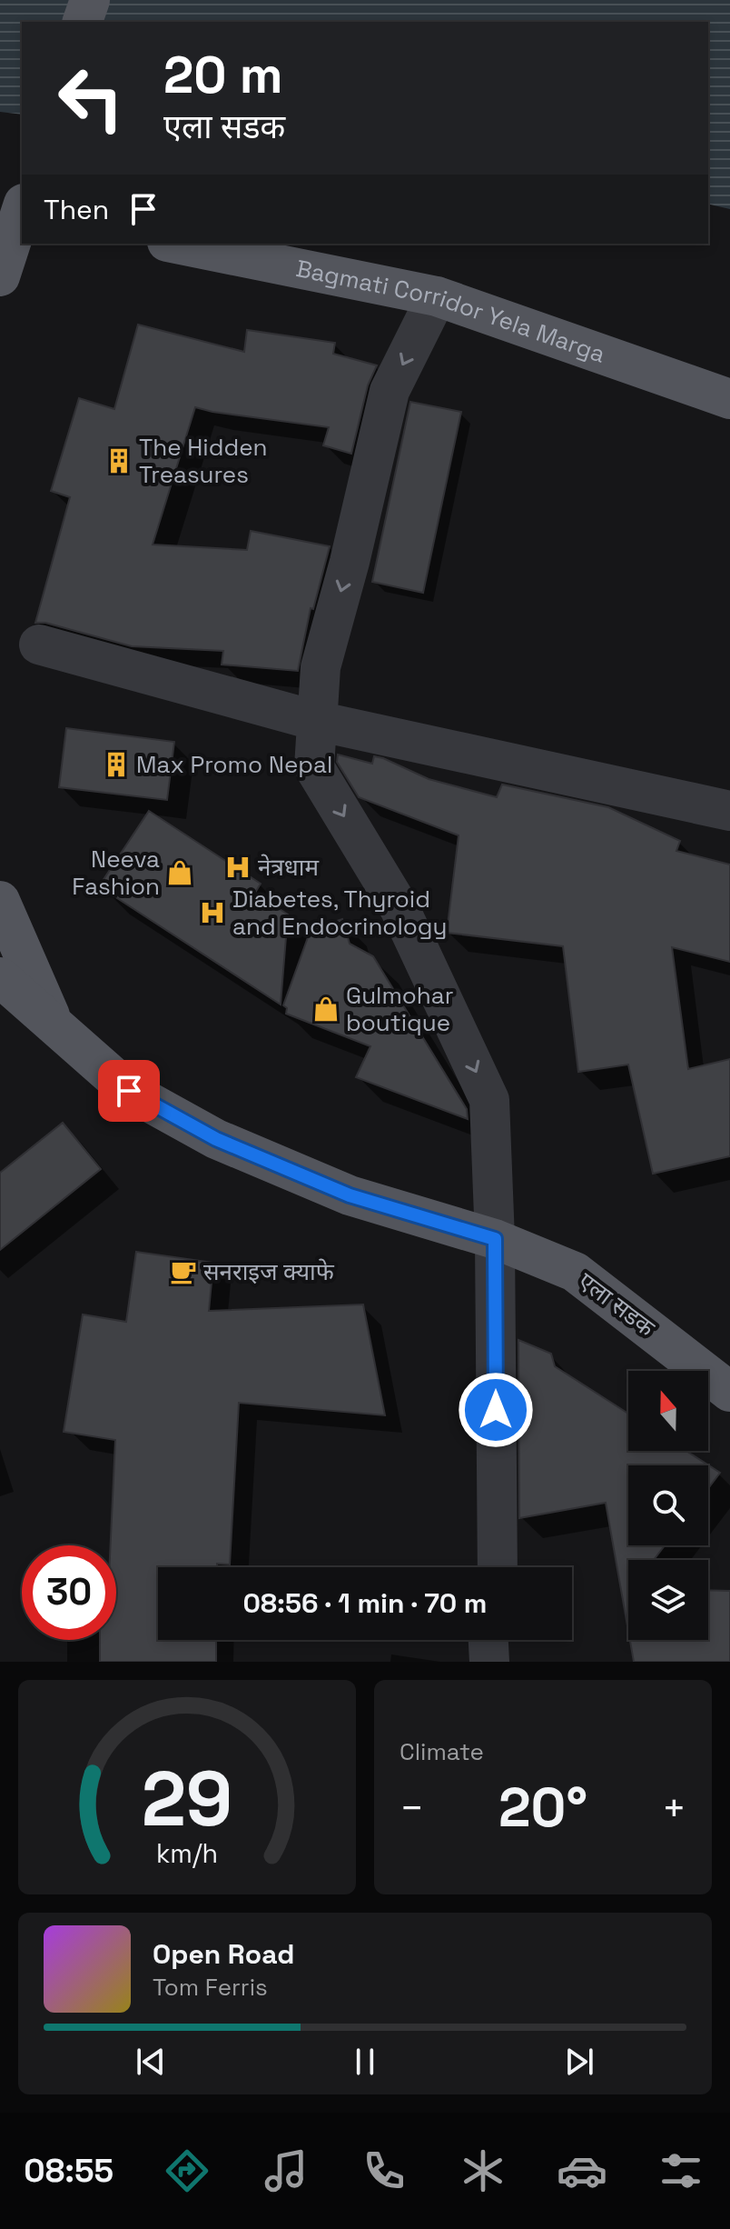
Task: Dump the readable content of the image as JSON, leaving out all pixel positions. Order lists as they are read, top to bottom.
{
  "streets": {
    "main road": ["Bagmati Corridor Yela Marga", "एला सडक"]
  },
  "places": {
    "building": ["The Hidden Treasures", "Max Promo Nepal"],
    "hospital": ["नेत्रधाम", "Diabetes, Thyroid and Endocrinology"],
    "shop": ["Neeva Fashion", "Gulmohar boutique"],
    "cafe": ["सनराइज क्याफे"]
  },
  "north": "top",
  "page": {
    "turn": ["20 m", "एला सडक"],
    "then": "Then",
    "limit": "30",
    "trip": "08:56 · 1 min · 70 m",
    "tile": "Climate",
    "heat": ["−", "20°", "+"],
    "song": ["Open Road", "Tom Ferris"],
    "tabs": "08:55",
    "gauge": ["29", "km/h"]
  }
}
